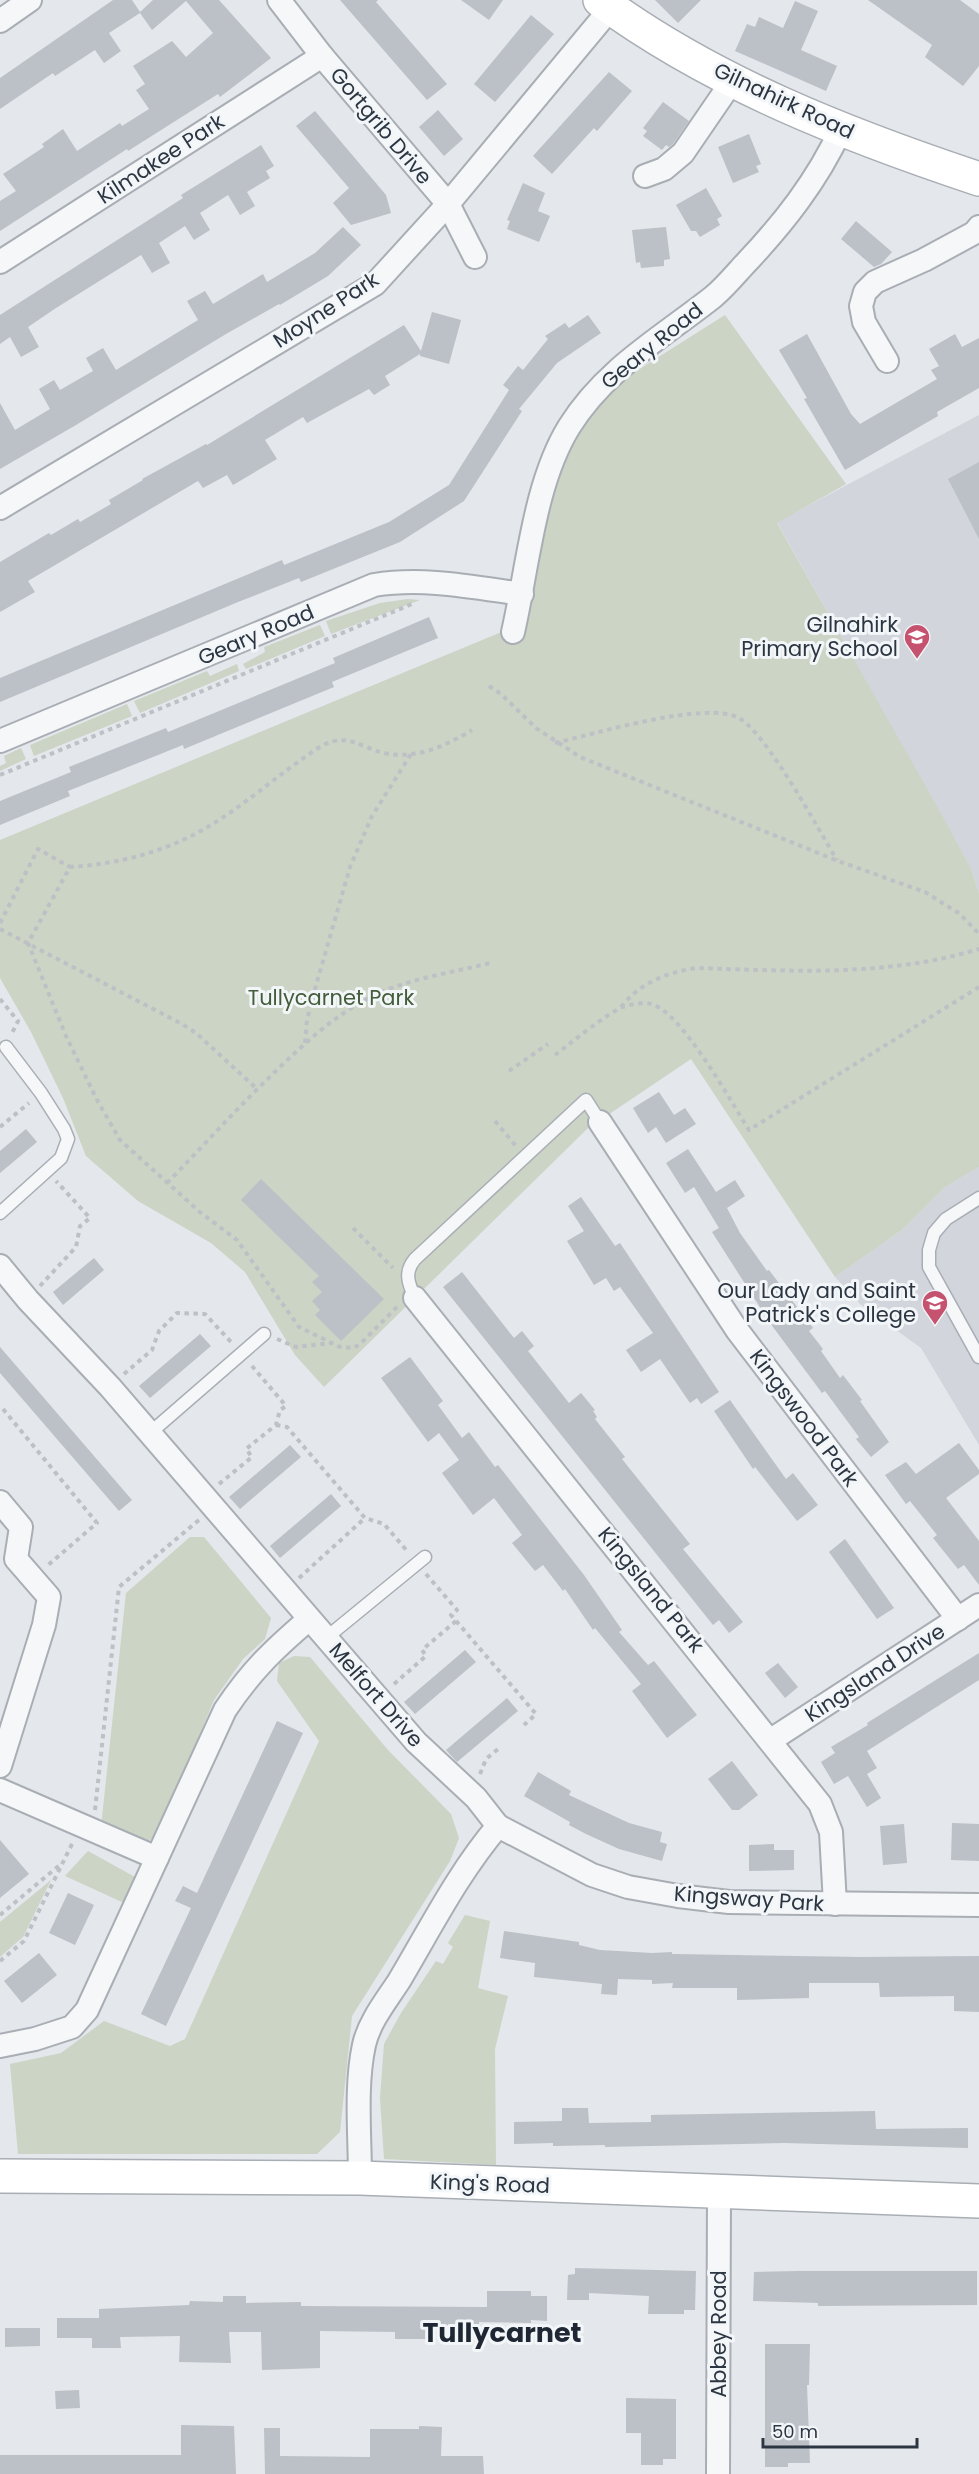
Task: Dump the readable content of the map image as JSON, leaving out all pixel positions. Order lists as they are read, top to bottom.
{
  "streets": {
    "street": [
      "Gilnahirk Road",
      "Gortgrib Drive",
      "Kilmakee Park",
      "Moyne Park",
      "Geary Road",
      "Kingswood Park",
      "Kingsland Park",
      "Kingsland Drive",
      "Melfort Drive",
      "Kingsway Park",
      "King's Road",
      "Abbey Road"
    ]
  },
  "crossings": [
    ["Gilnahirk Road", "Moyne Park"],
    ["Gilnahirk Road", "Geary Road"],
    ["Gortgrib Drive", "Kilmakee Park"],
    ["Gortgrib Drive", "Moyne Park"],
    ["Kingswood Park", "Kingsland Drive"],
    ["Kingsland Park", "Kingsland Drive"],
    ["Kingsland Park", "Kingsway Park"],
    ["Melfort Drive", "Kingsway Park"],
    ["King's Road", "Abbey Road"]
  ],
  "districts": ["Tullycarnet"],
  "parks": ["Tullycarnet Park"],
  "places": {
    "school or university": ["Gilnahirk Primary School", "Our Lady and Saint Patrick's College"]
  },
  "scale_bar": "50 m"
}
